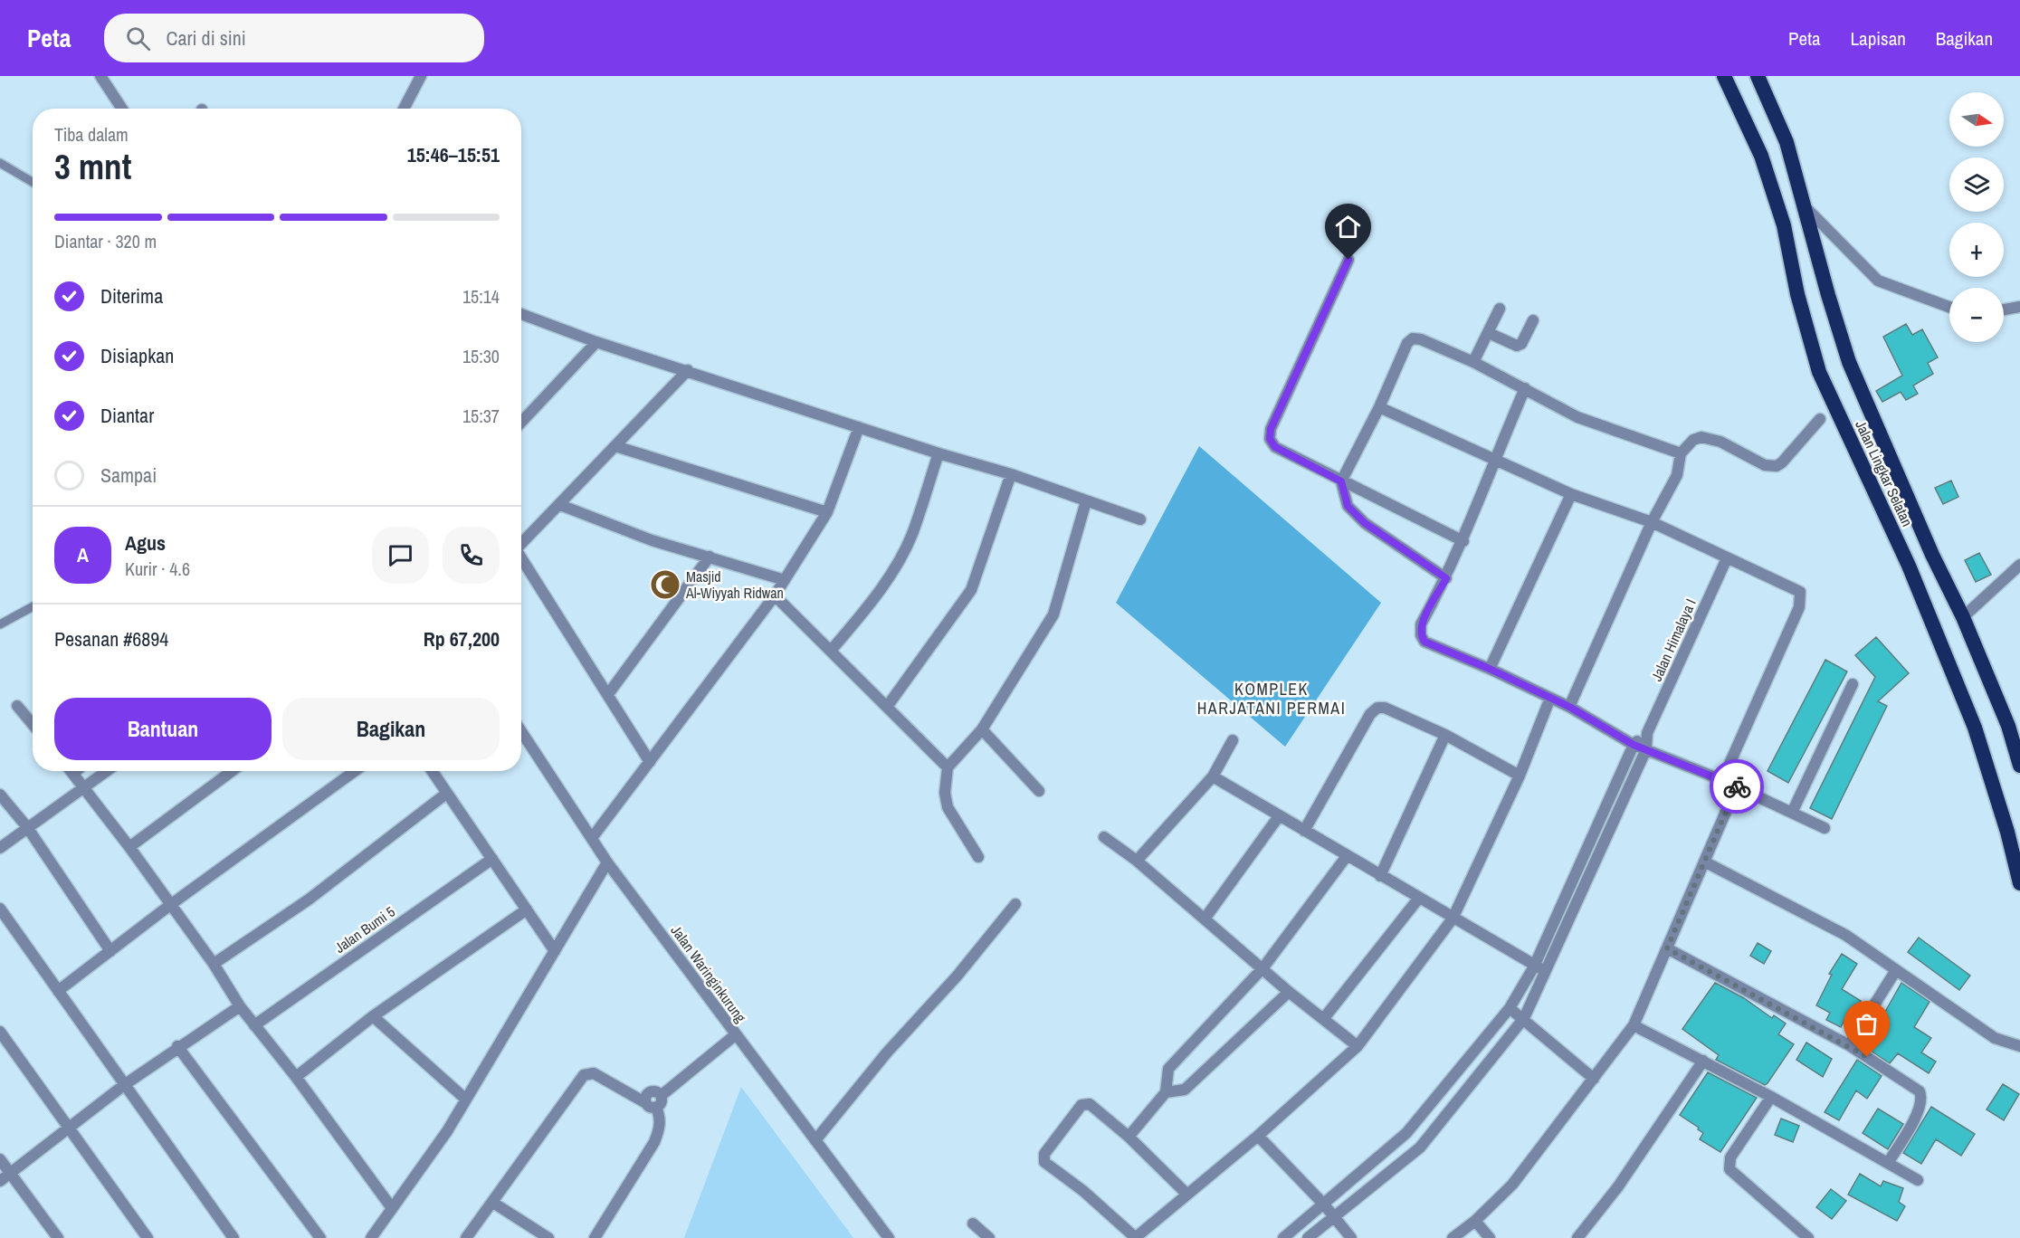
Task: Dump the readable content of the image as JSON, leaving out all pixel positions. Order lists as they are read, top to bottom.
{
  "streets": {
    "highway": ["Jalan Lingkar Selatan"],
    "street": ["Jalan Himalaya I", "Jalan Bumi 5", "Jalan Waringinkurung"]
  },
  "districts": ["KOMPLEK HARJATANI PERMAI"],
  "places": {
    "mosque": ["Masjid Al-Wiyyah Ridwan"]
  },
  "north": "right",
  "page": {
    "header": "Peta",
    "search": "Cari di sini",
    "nav": ["Peta", "Lapisan", "Bagikan"],
    "map_buttons": ["+", "−"],
    "heading": ["3 mnt", "Tiba dalam", "15:46–15:51"],
    "panel": [
      "Agus",
      "Kurir · 4.6",
      "Pesanan #6894",
      "Rp 67,200"
    ],
    "bar": "Diantar · 320 m",
    "list": [
      ["Diterima", "15:14"],
      ["Disiapkan", "15:30"],
      ["Diantar", "15:37"],
      "Sampai"
    ],
    "round": "A",
    "buttons": ["Bantuan", "Bagikan"]
  }
}
